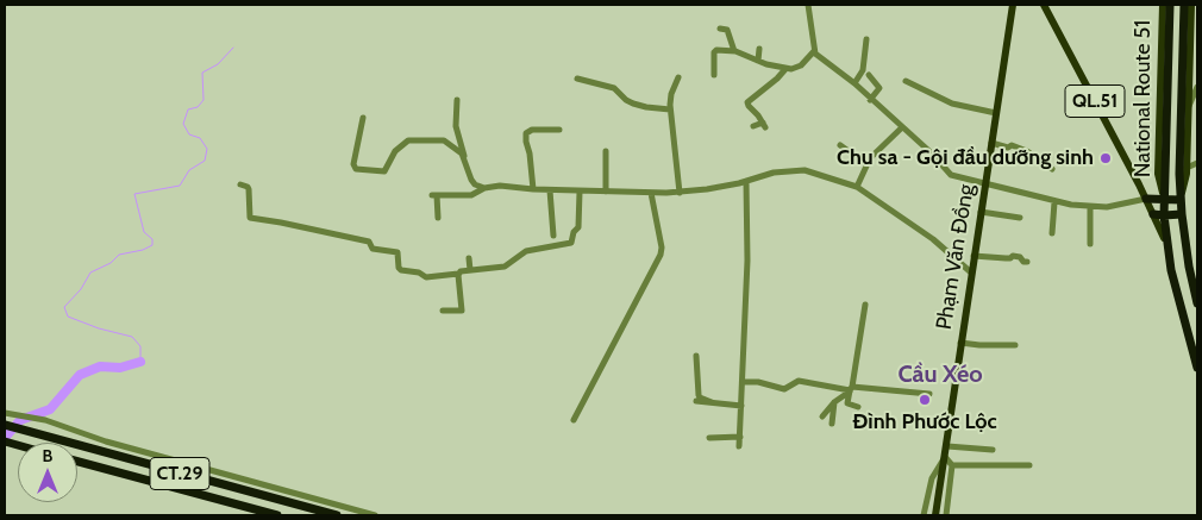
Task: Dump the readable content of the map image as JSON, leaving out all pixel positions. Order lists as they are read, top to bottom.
{
  "streets": {
    "highway": ["National Route 51", "QL.51", "CT.29"],
    "main road": ["Phạm Văn Đồng"]
  },
  "crossings": [
    ["National Route 51", "QL.51"]
  ],
  "districts": ["Cầu Xéo"],
  "places": ["Chu sa - Gội đầu dưỡng sinh", "Đình Phước Lộc"],
  "north": "top"
}
